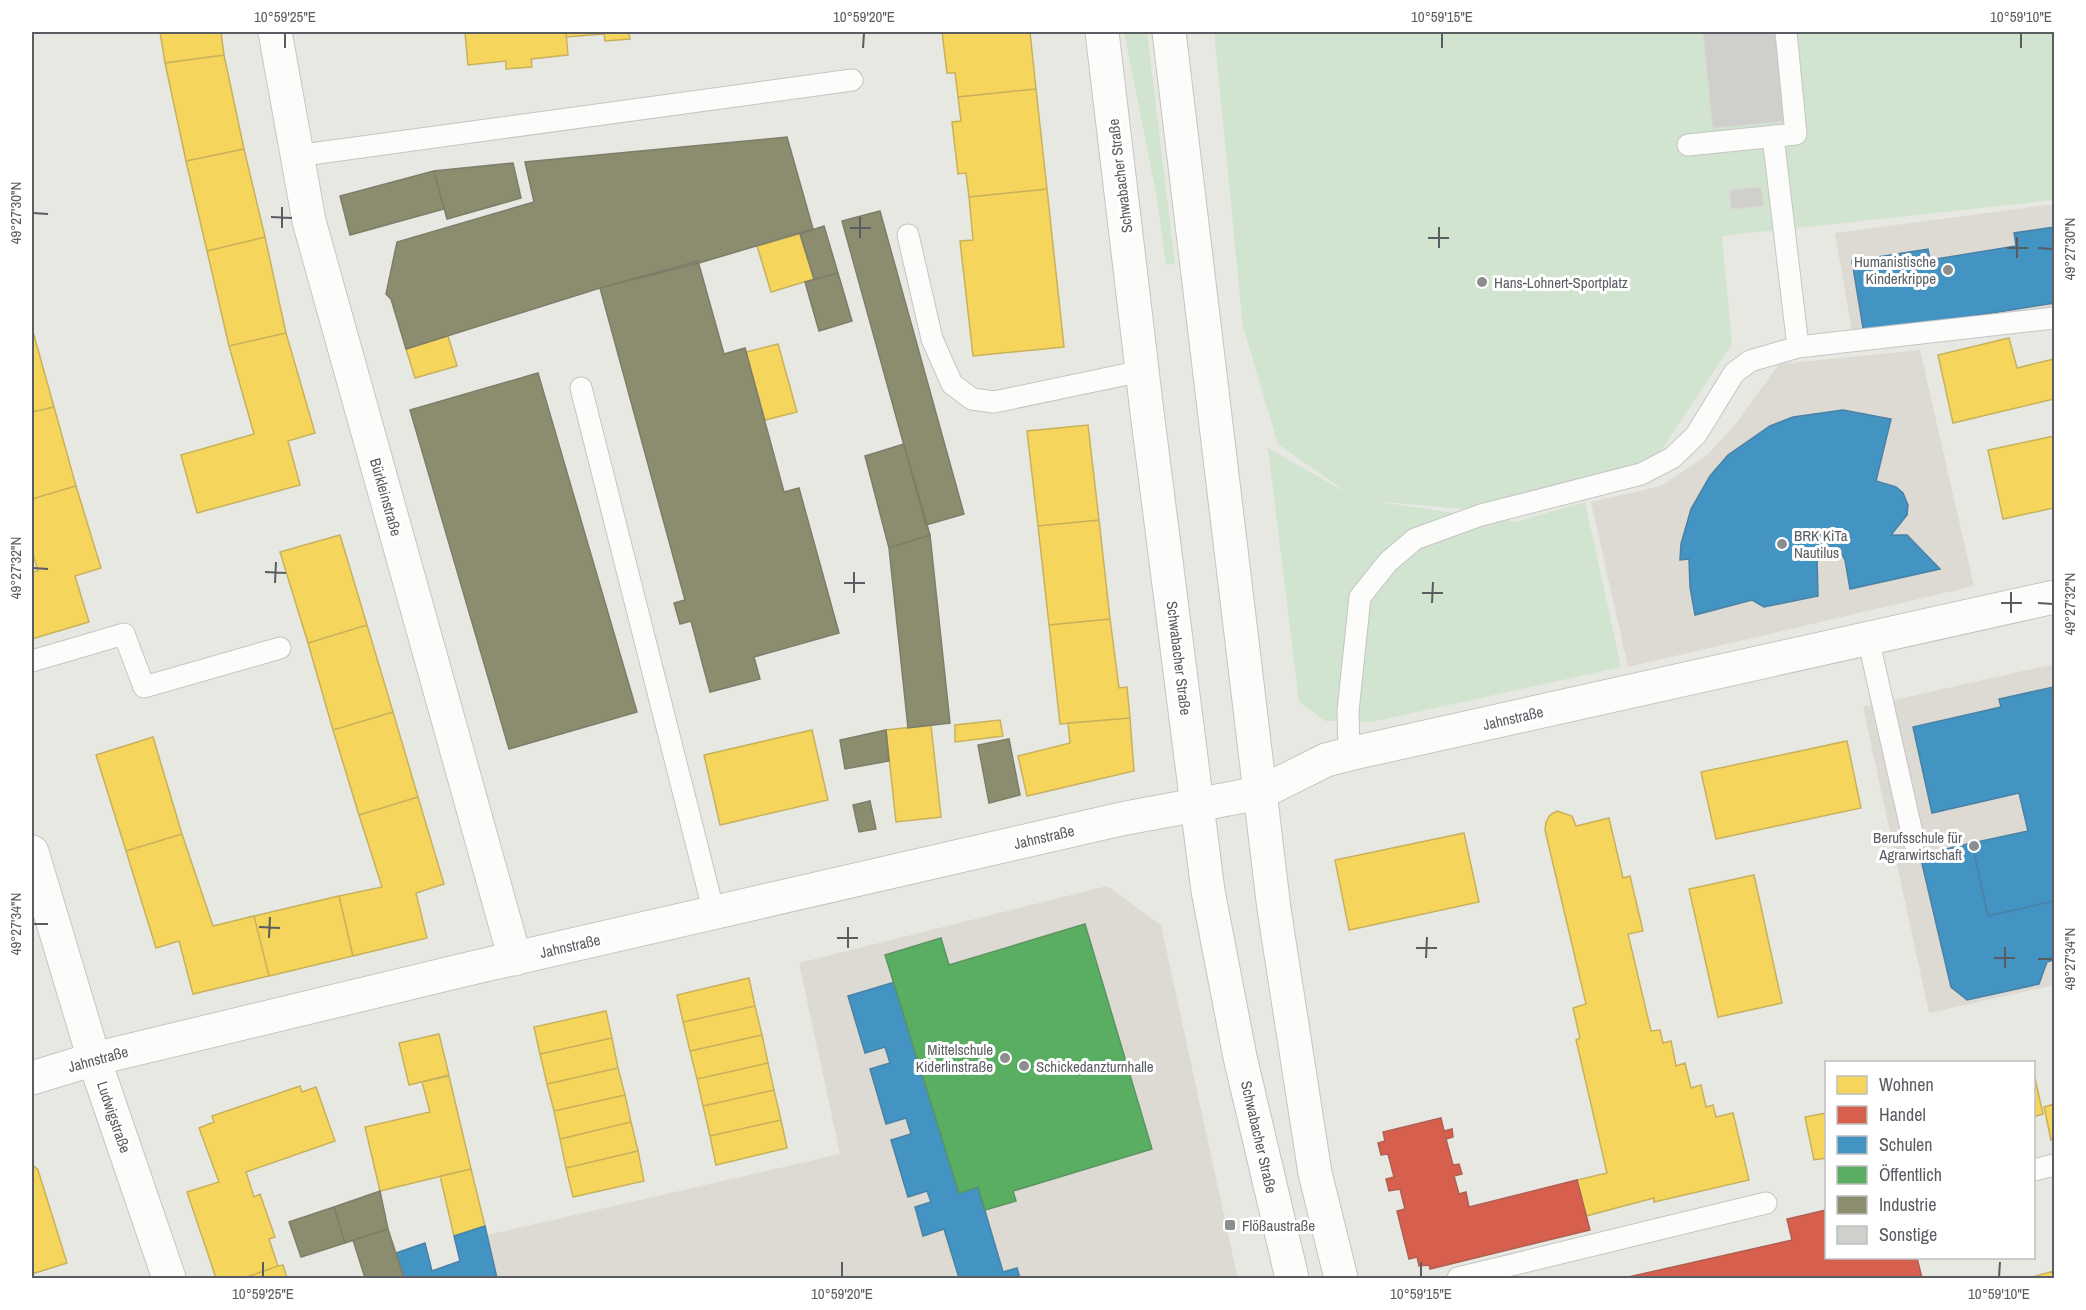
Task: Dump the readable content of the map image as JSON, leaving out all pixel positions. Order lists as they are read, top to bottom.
{
  "streets": {
    "street": [
      "Schwabacher Straße",
      "Bürkleinstraße",
      "Jahnstraße",
      "Ludwigstraße"
    ]
  },
  "crossings": [
    ["Schwabacher Straße", "Jahnstraße"],
    ["Bürkleinstraße", "Jahnstraße"],
    ["Jahnstraße", "Ludwigstraße"]
  ],
  "places": {
    "other": [
      "Humanistische Kinderkrippe",
      "Hans-Lohnert-Sportplatz",
      "BRK KiTa Nautilus",
      "Berufsschule für Agrarwirtschaft",
      "Mittelschule Kiderlinstraße",
      "Schickedanzturnhalle"
    ],
    "transit": ["Flößaustraße"]
  },
  "legend": [
    "Wohnen",
    "Handel",
    "Schulen",
    "Öffentlich",
    "Industrie",
    "Sonstige"
  ],
  "coordinates": [
    "10°59'25\"E",
    "10°59'20\"E",
    "10°59'15\"E",
    "10°59'10\"E",
    "49°27'30\"N",
    "49°27'32\"N",
    "49°27'34\"N"
  ]
}
